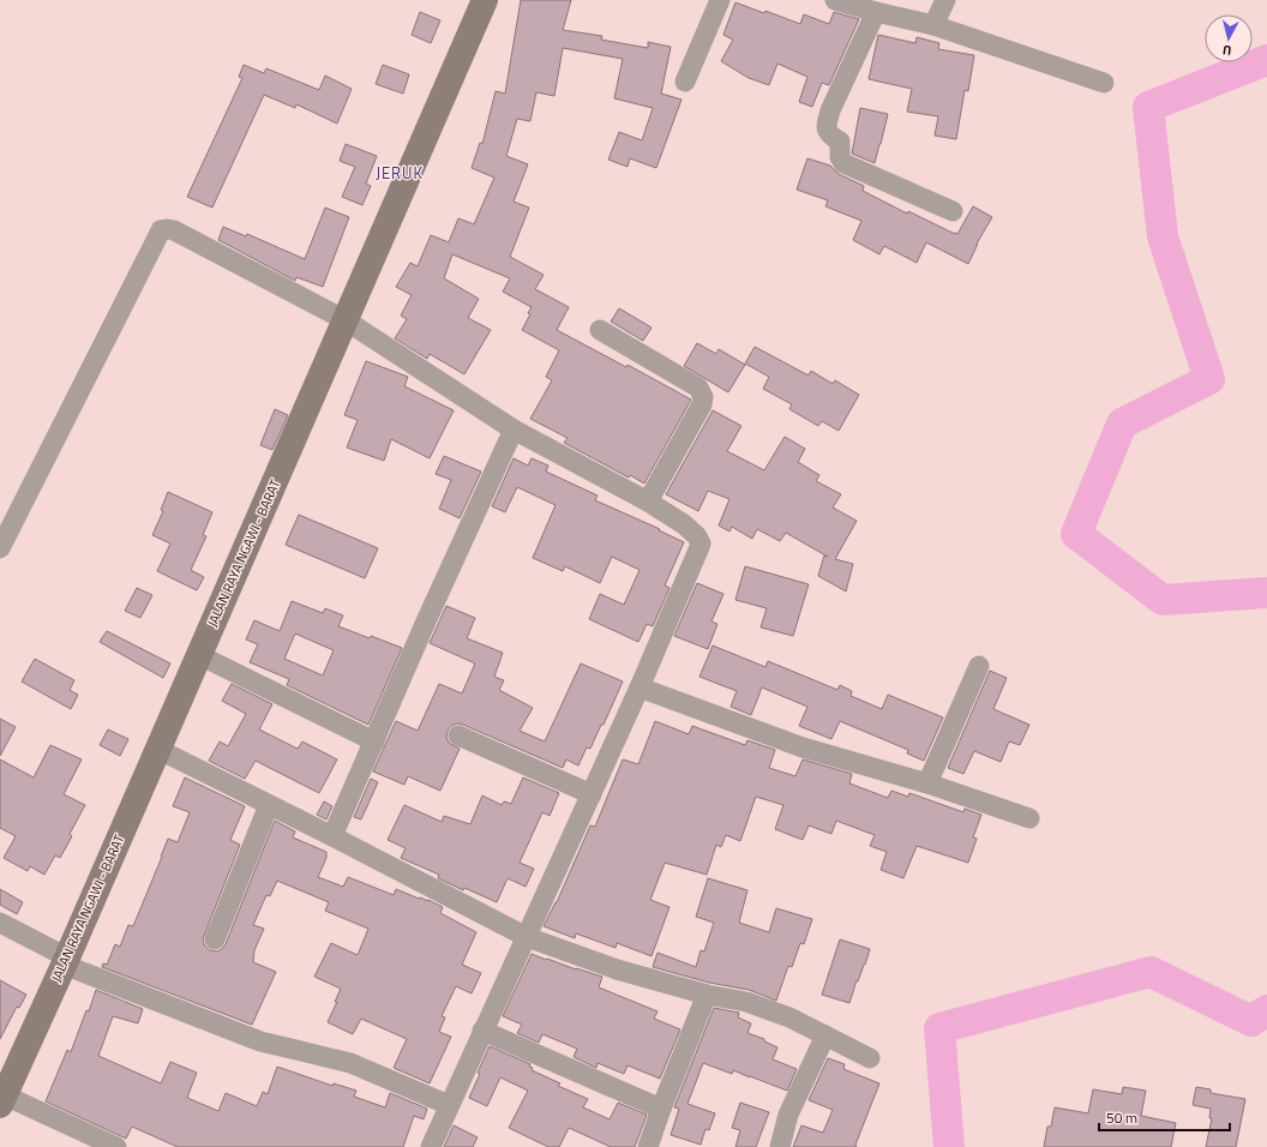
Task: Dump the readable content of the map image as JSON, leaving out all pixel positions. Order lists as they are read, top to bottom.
{
  "streets": {
    "main road": ["JALAN RAYA NGAWI - BARAT"]
  },
  "districts": ["JERUK"],
  "scale_bar": "50 m",
  "north": "bottom"
}
